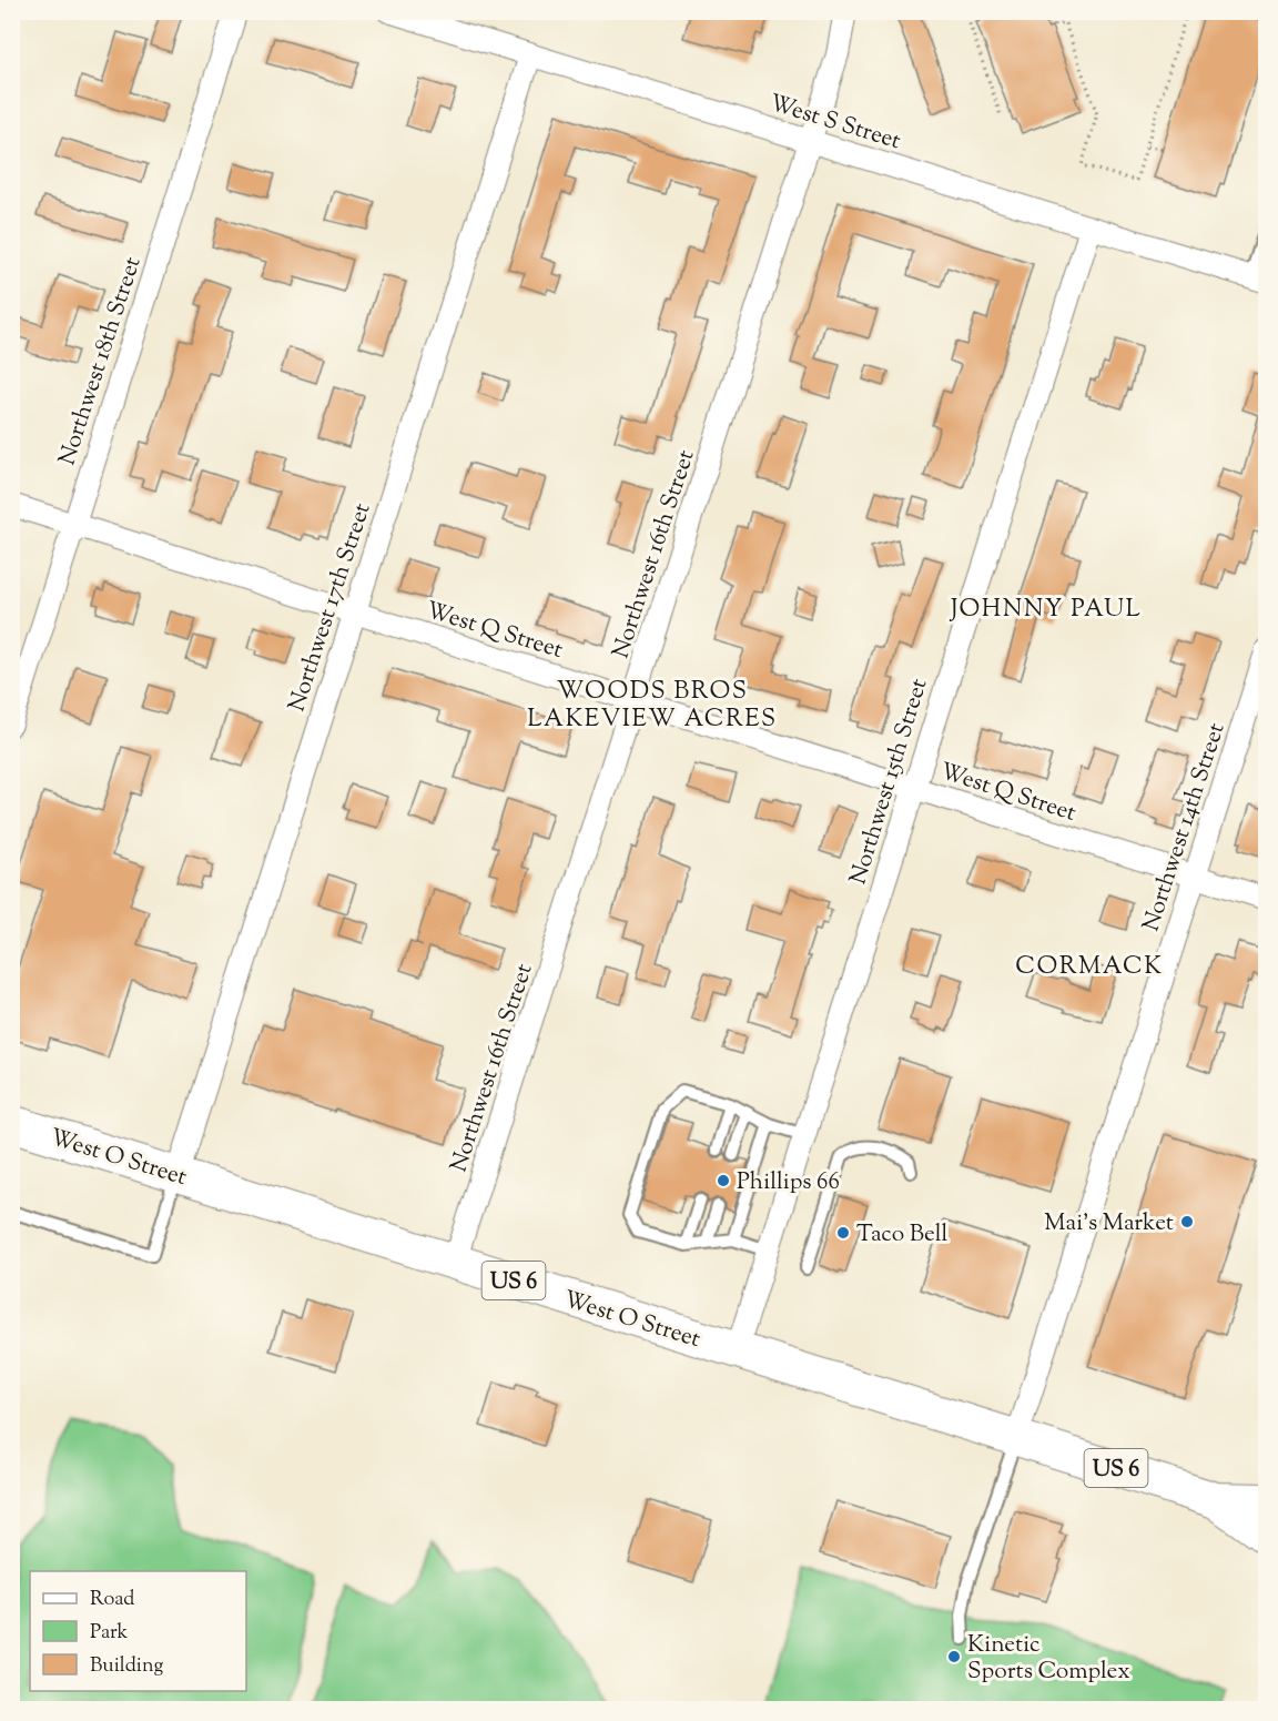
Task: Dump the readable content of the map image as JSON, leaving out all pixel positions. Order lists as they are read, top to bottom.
{
  "streets": {
    "main road": ["West O Street", "US 6"],
    "street": [
      "West S Street",
      "Northwest 18th Street",
      "Northwest 16th Street",
      "Northwest 17th Street",
      "West Q Street",
      "Northwest 15th Street",
      "Northwest 14th Street"
    ]
  },
  "crossings": [
    ["West S Street", "Northwest 16th Street"],
    ["West S Street", "Northwest 17th Street"],
    ["West S Street", "Northwest 15th Street"],
    ["Northwest 18th Street", "West Q Street"],
    ["Northwest 16th Street", "West Q Street"],
    ["Northwest 16th Street", "West O Street"],
    ["Northwest 17th Street", "West Q Street"],
    ["Northwest 17th Street", "West O Street"],
    ["West Q Street", "Northwest 15th Street"],
    ["West Q Street", "Northwest 14th Street"],
    ["Northwest 15th Street", "West O Street"],
    ["Northwest 14th Street", "West O Street"]
  ],
  "districts": ["JOHNNY PAUL", "WOODS BROS LAKEVIEW ACRES", "CORMACK"],
  "places": [
    "Phillips 66",
    "Mai's Market",
    "Taco Bell",
    "Kinetic Sports Complex"
  ],
  "legend": ["Road", "Park", "Building"]
}
